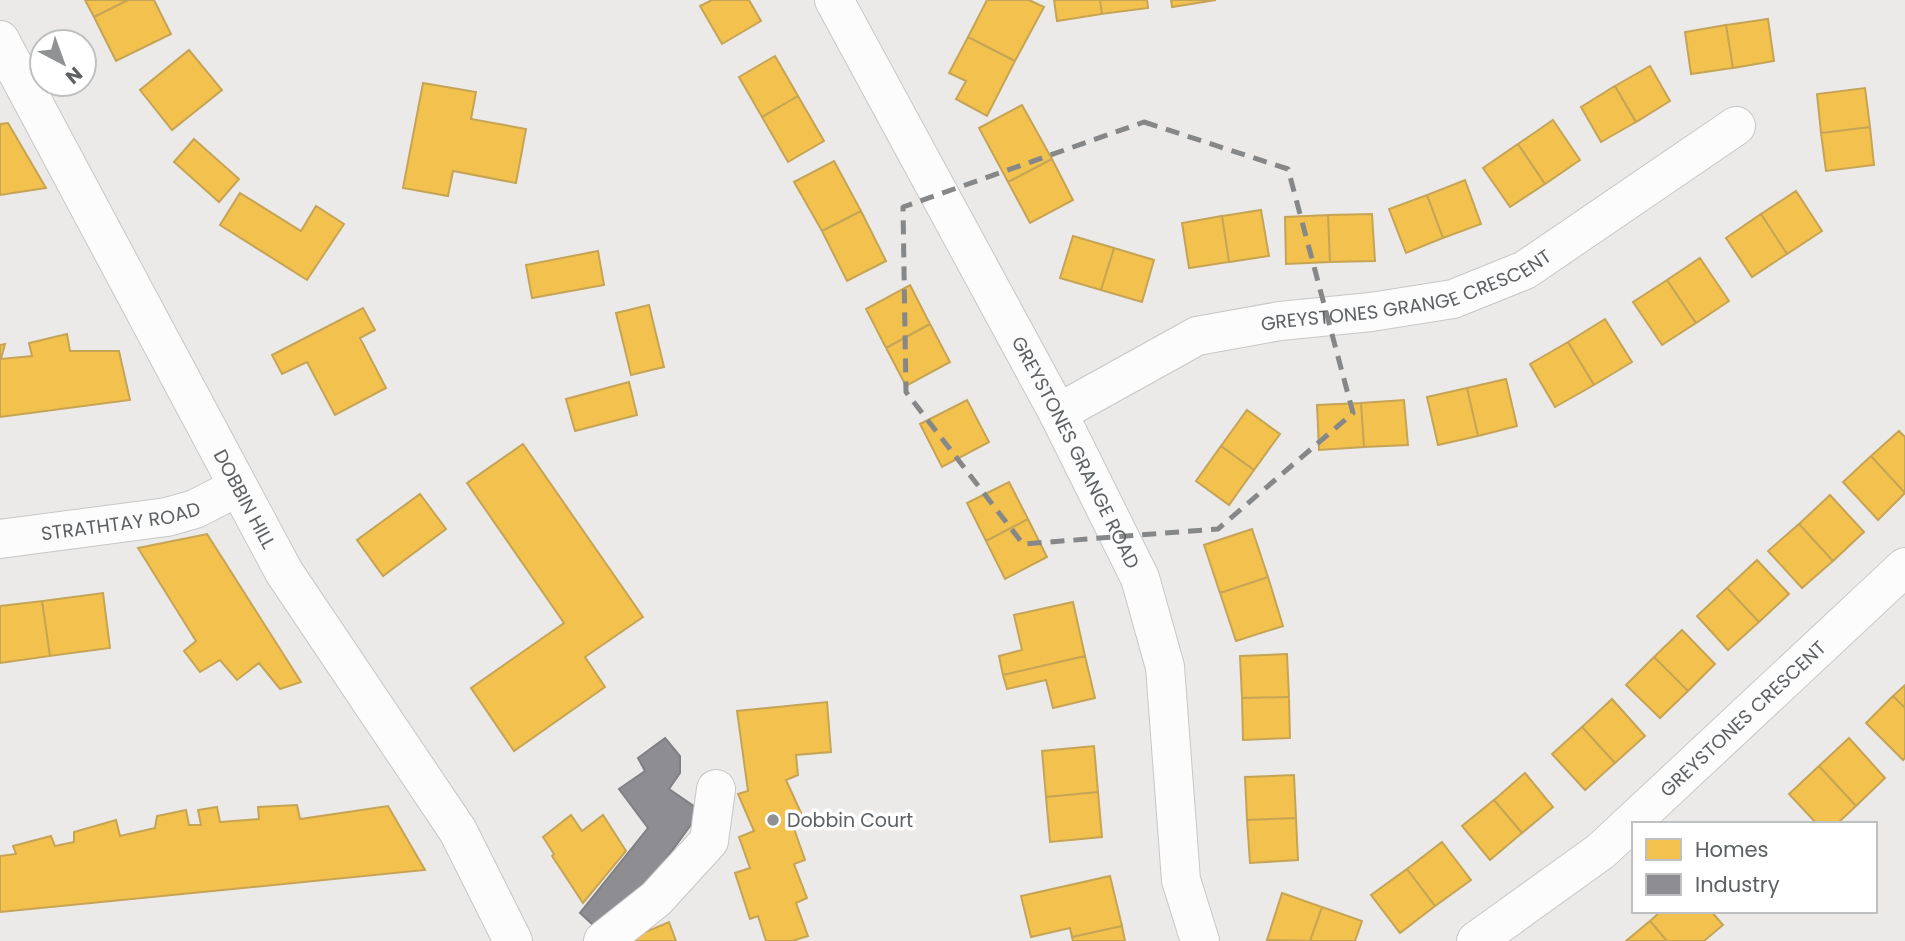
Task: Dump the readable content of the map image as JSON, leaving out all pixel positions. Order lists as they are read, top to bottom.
{
  "streets": {
    "street": [
      "GREYSTONES GRANGE CRESCENT",
      "GREYSTONES GRANGE ROAD",
      "DOBBIN HILL",
      "STRATHTAY ROAD",
      "GREYSTONES CRESCENT"
    ]
  },
  "crossings": [
    ["GREYSTONES GRANGE CRESCENT", "GREYSTONES GRANGE ROAD"],
    ["DOBBIN HILL", "STRATHTAY ROAD"]
  ],
  "places": ["Dobbin Court"],
  "legend": ["Homes", "Industry"],
  "north": "bottom right"
}
